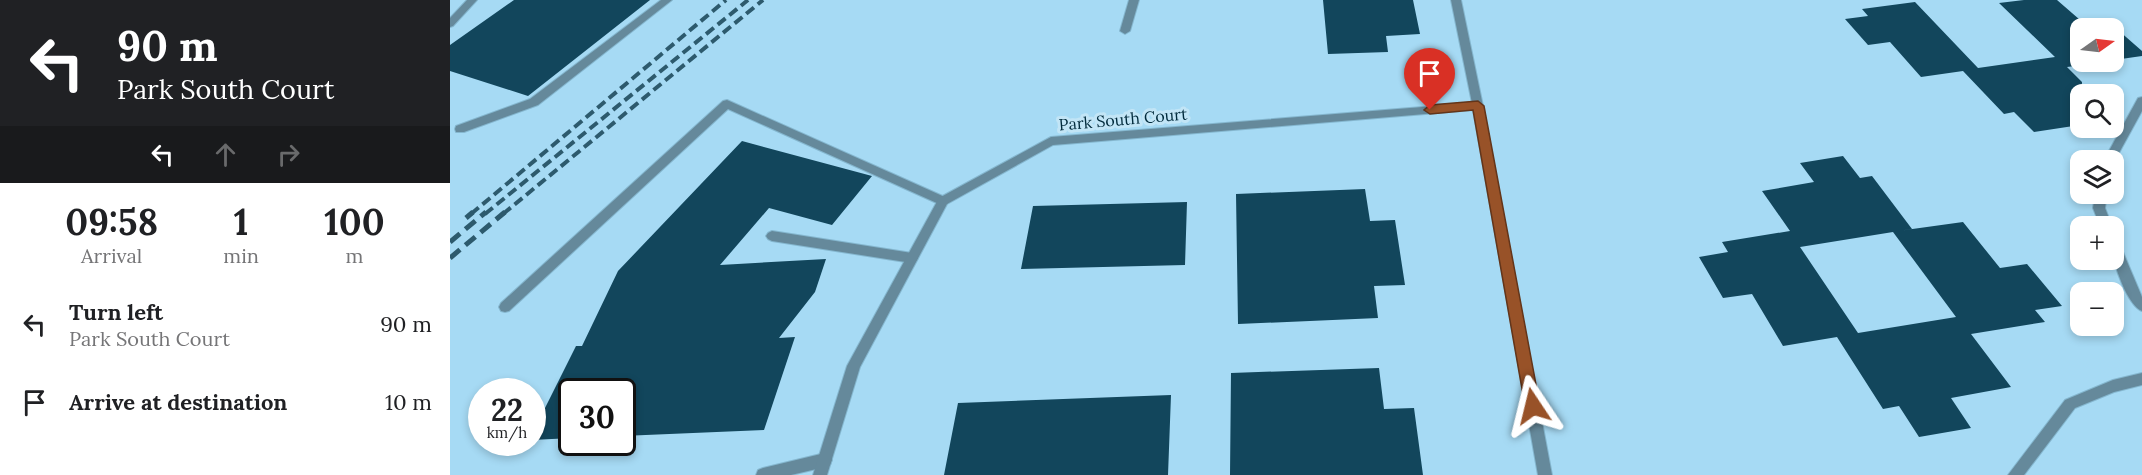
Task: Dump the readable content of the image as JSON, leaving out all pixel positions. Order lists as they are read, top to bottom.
{
  "streets": {
    "street": ["Park South Court"]
  },
  "north": "right",
  "page": {
    "turn": ["90 m", "Park South Court"],
    "map_buttons": ["+", "−"],
    "eta": [
      "09:58",
      "Arrival",
      "1",
      "min",
      "100",
      "m"
    ],
    "list": [
      {
        "name": "Turn left",
        "note": "Park South Court",
        "value": "90 m"
      },
      {
        "name": "Arrive at destination",
        "value": "10 m"
      }
    ],
    "speed": "22 km/h",
    "limit": "30"
  }
}
